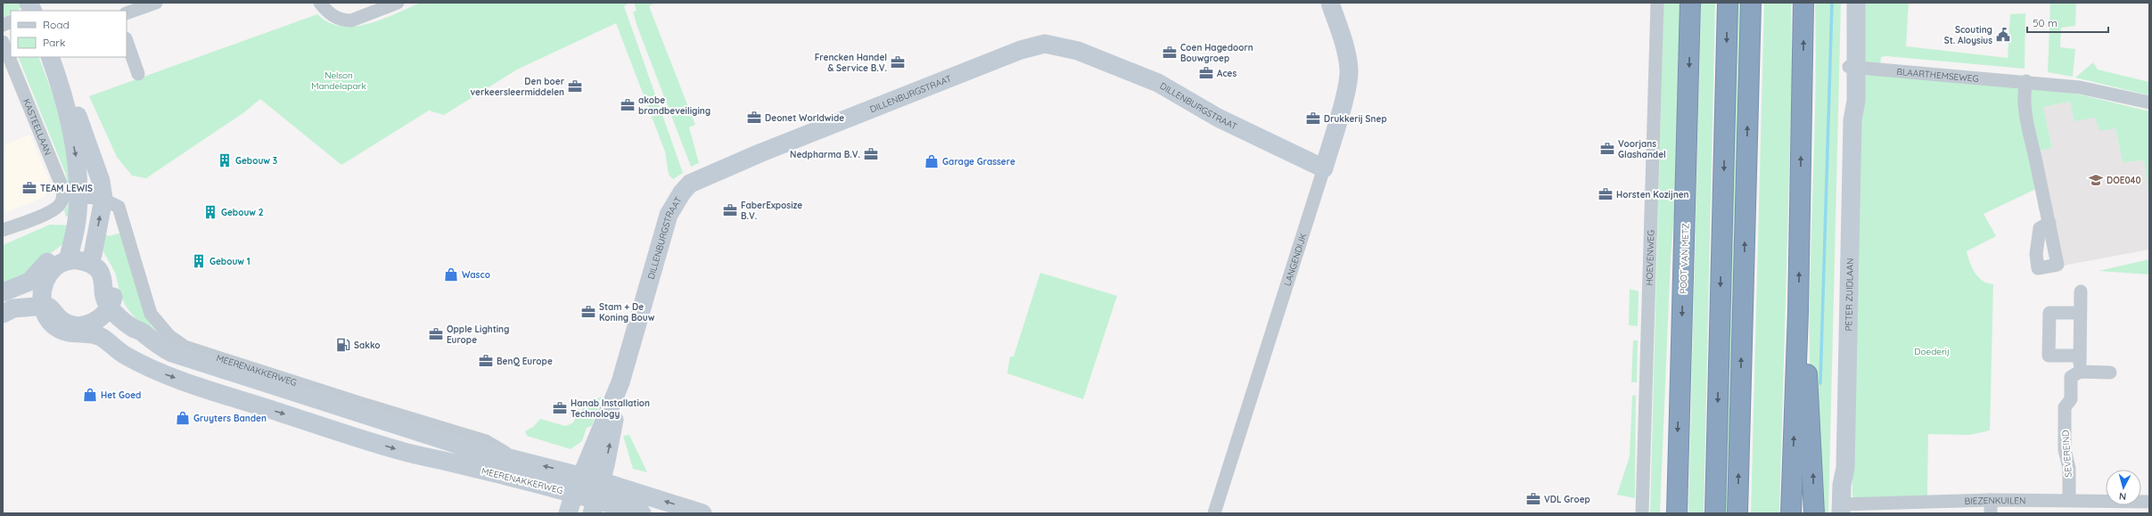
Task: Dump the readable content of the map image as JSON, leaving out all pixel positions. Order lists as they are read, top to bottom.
{
  "streets": {
    "highway": ["POOT VAN METZ"],
    "main road": [
      "DILLENBURGSTRAAT",
      "LANGENDIJK",
      "PETER ZUIDLAAN",
      "MEERENAKKERWEG"
    ],
    "street": [
      "BLAARTHEMSEWEG",
      "KASTEELLAAN",
      "HOEVENWEG",
      "SEVEREIND",
      "BIEZENKUILEN"
    ]
  },
  "crossings": [
    ["BLAARTHEMSEWEG", "PETER ZUIDLAAN"],
    ["DILLENBURGSTRAAT", "LANGENDIJK"],
    ["DILLENBURGSTRAAT", "MEERENAKKERWEG"],
    ["PETER ZUIDLAAN", "BIEZENKUILEN"],
    ["SEVEREIND", "BIEZENKUILEN"]
  ],
  "parks": ["Nelson Mandelapark", "Doederij"],
  "places": {
    "public building": ["Scouting St. Aloysius"],
    "office": [
      "Coen Hagedoorn Bouwgroep",
      "Frencken Handel & Service B.V.",
      "Aces",
      "Den boer verkeersleermiddelen",
      "akobe brandbeveiliging",
      "Deonet Worldwide",
      "Drukkerij Snep",
      "Voorjans Glashandel",
      "Nedpharma B.V.",
      "TEAM LEWIS",
      "Horsten Kozijnen",
      "FaberExposize B.V.",
      "Stam + De Koning Bouw",
      "Opple Lighting Europe",
      "BenQ Europe",
      "Hanab Installation Technology",
      "VDL Groep"
    ],
    "building": ["Gebouw 3", "Gebouw 2", "Gebouw 1"],
    "shop": [
      "Garage Grassere",
      "Wasco",
      "Het Goed",
      "Gruyters Banden"
    ],
    "school or university": ["DOE040"],
    "fuel station": ["Sakko"]
  },
  "legend": ["Road", "Park"],
  "scale_bar": "50 m",
  "north": "bottom"
}
